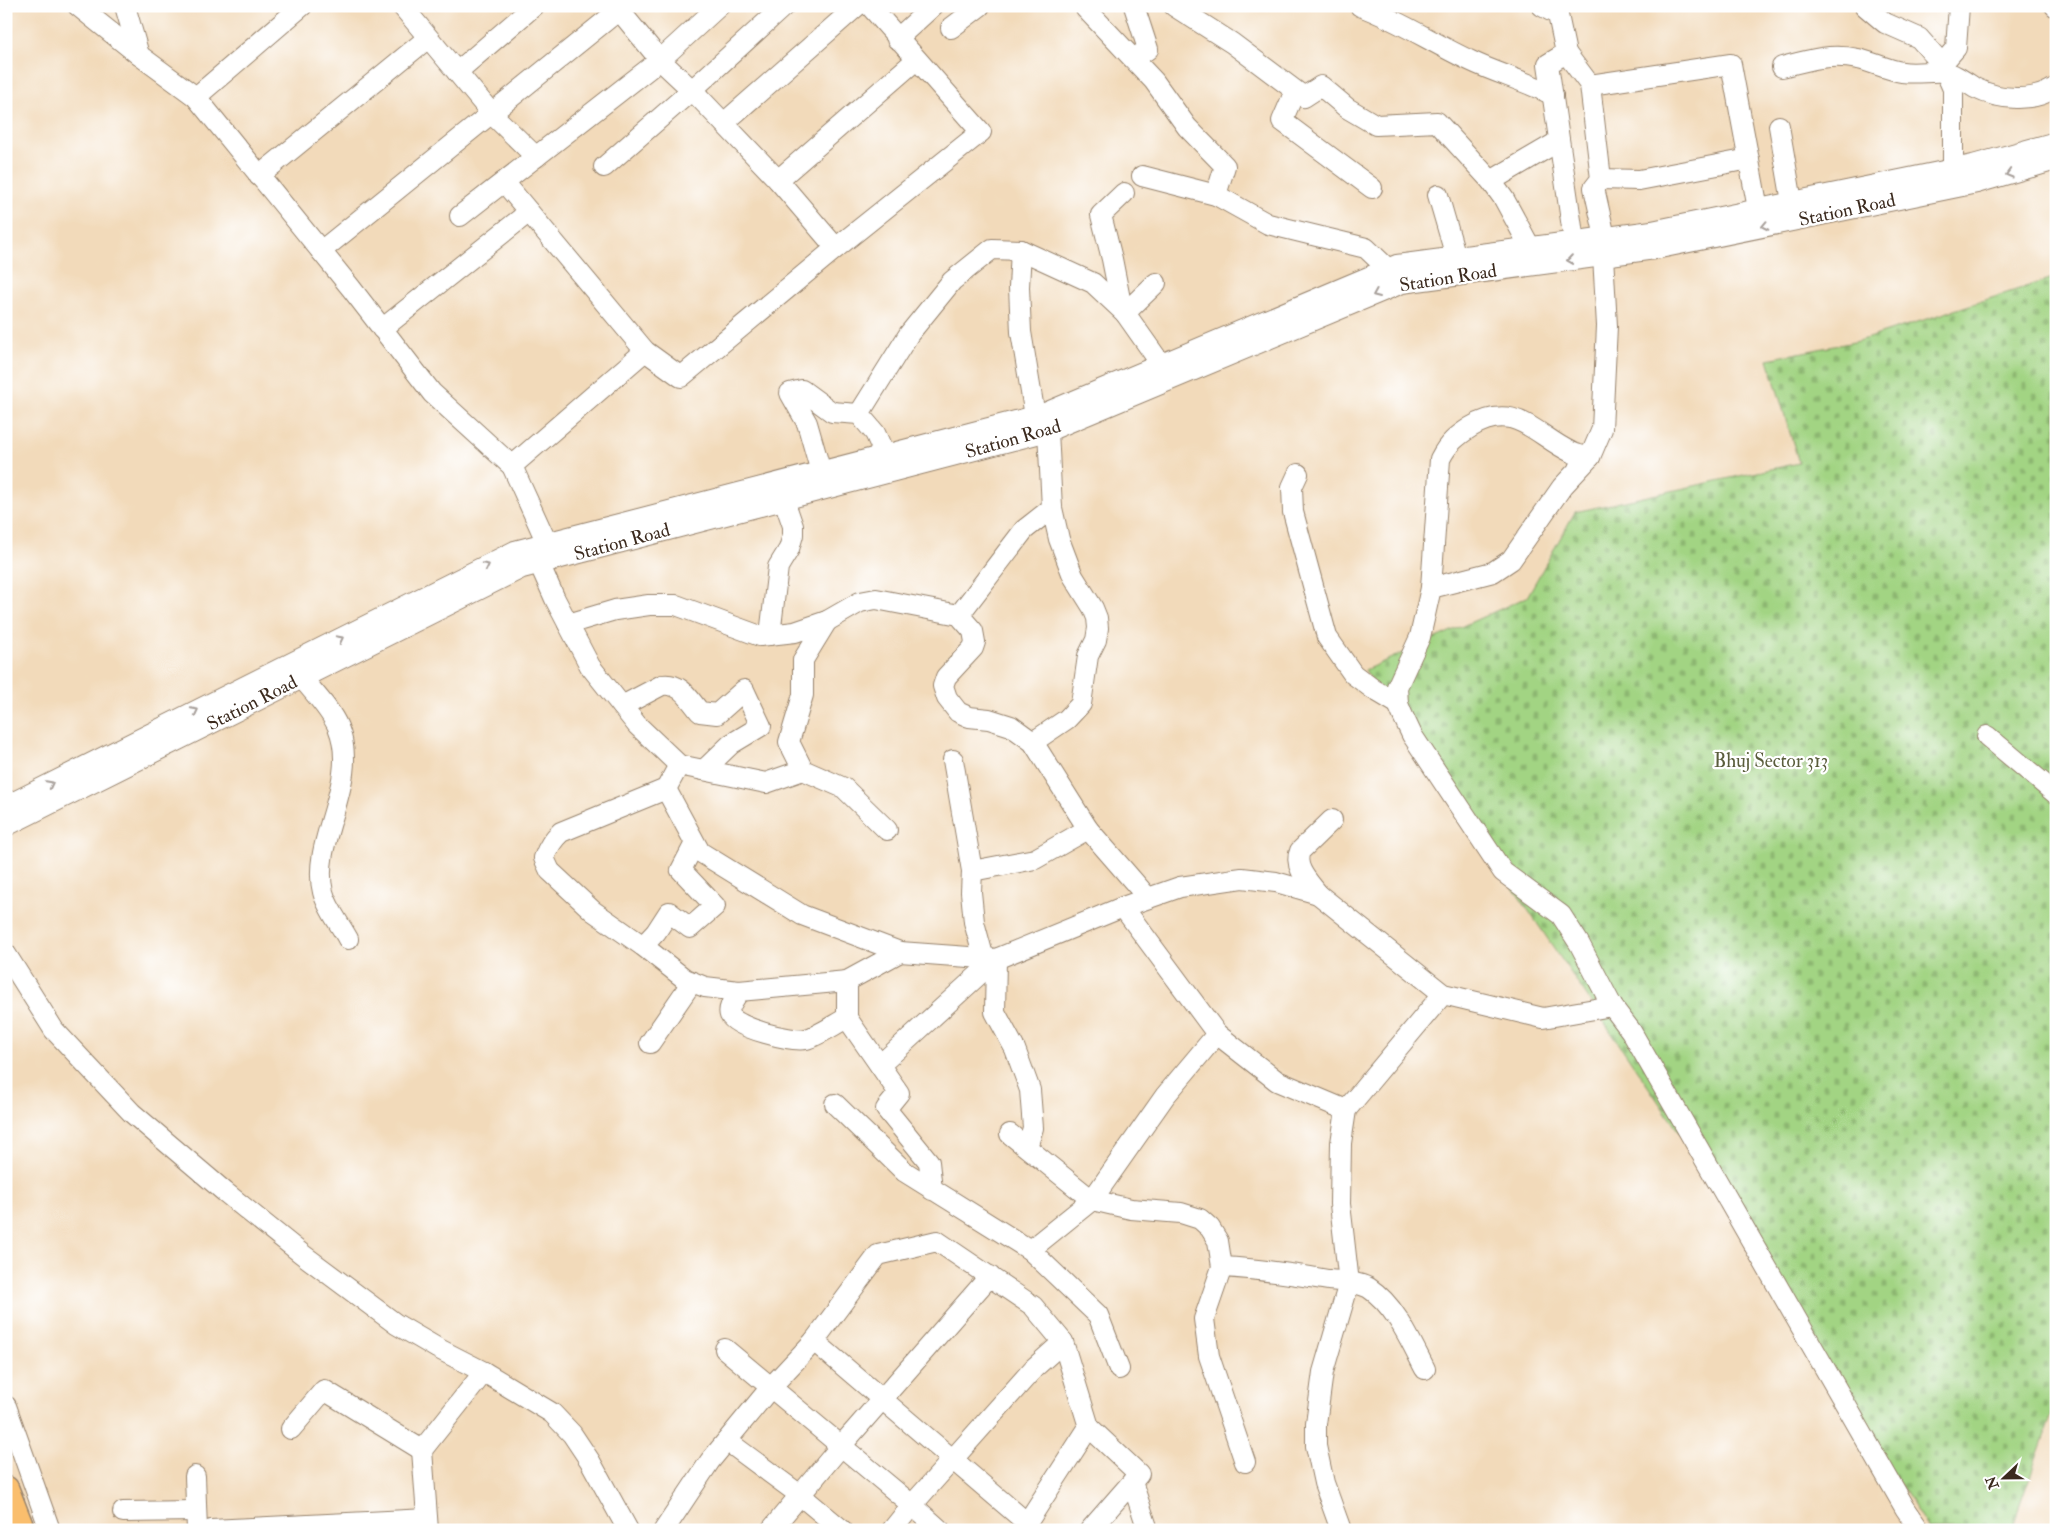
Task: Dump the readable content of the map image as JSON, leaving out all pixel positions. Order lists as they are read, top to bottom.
{
  "streets": {
    "street": ["Station Road"]
  },
  "parks": ["Bhuj Sector 313"],
  "north": "left"
}
